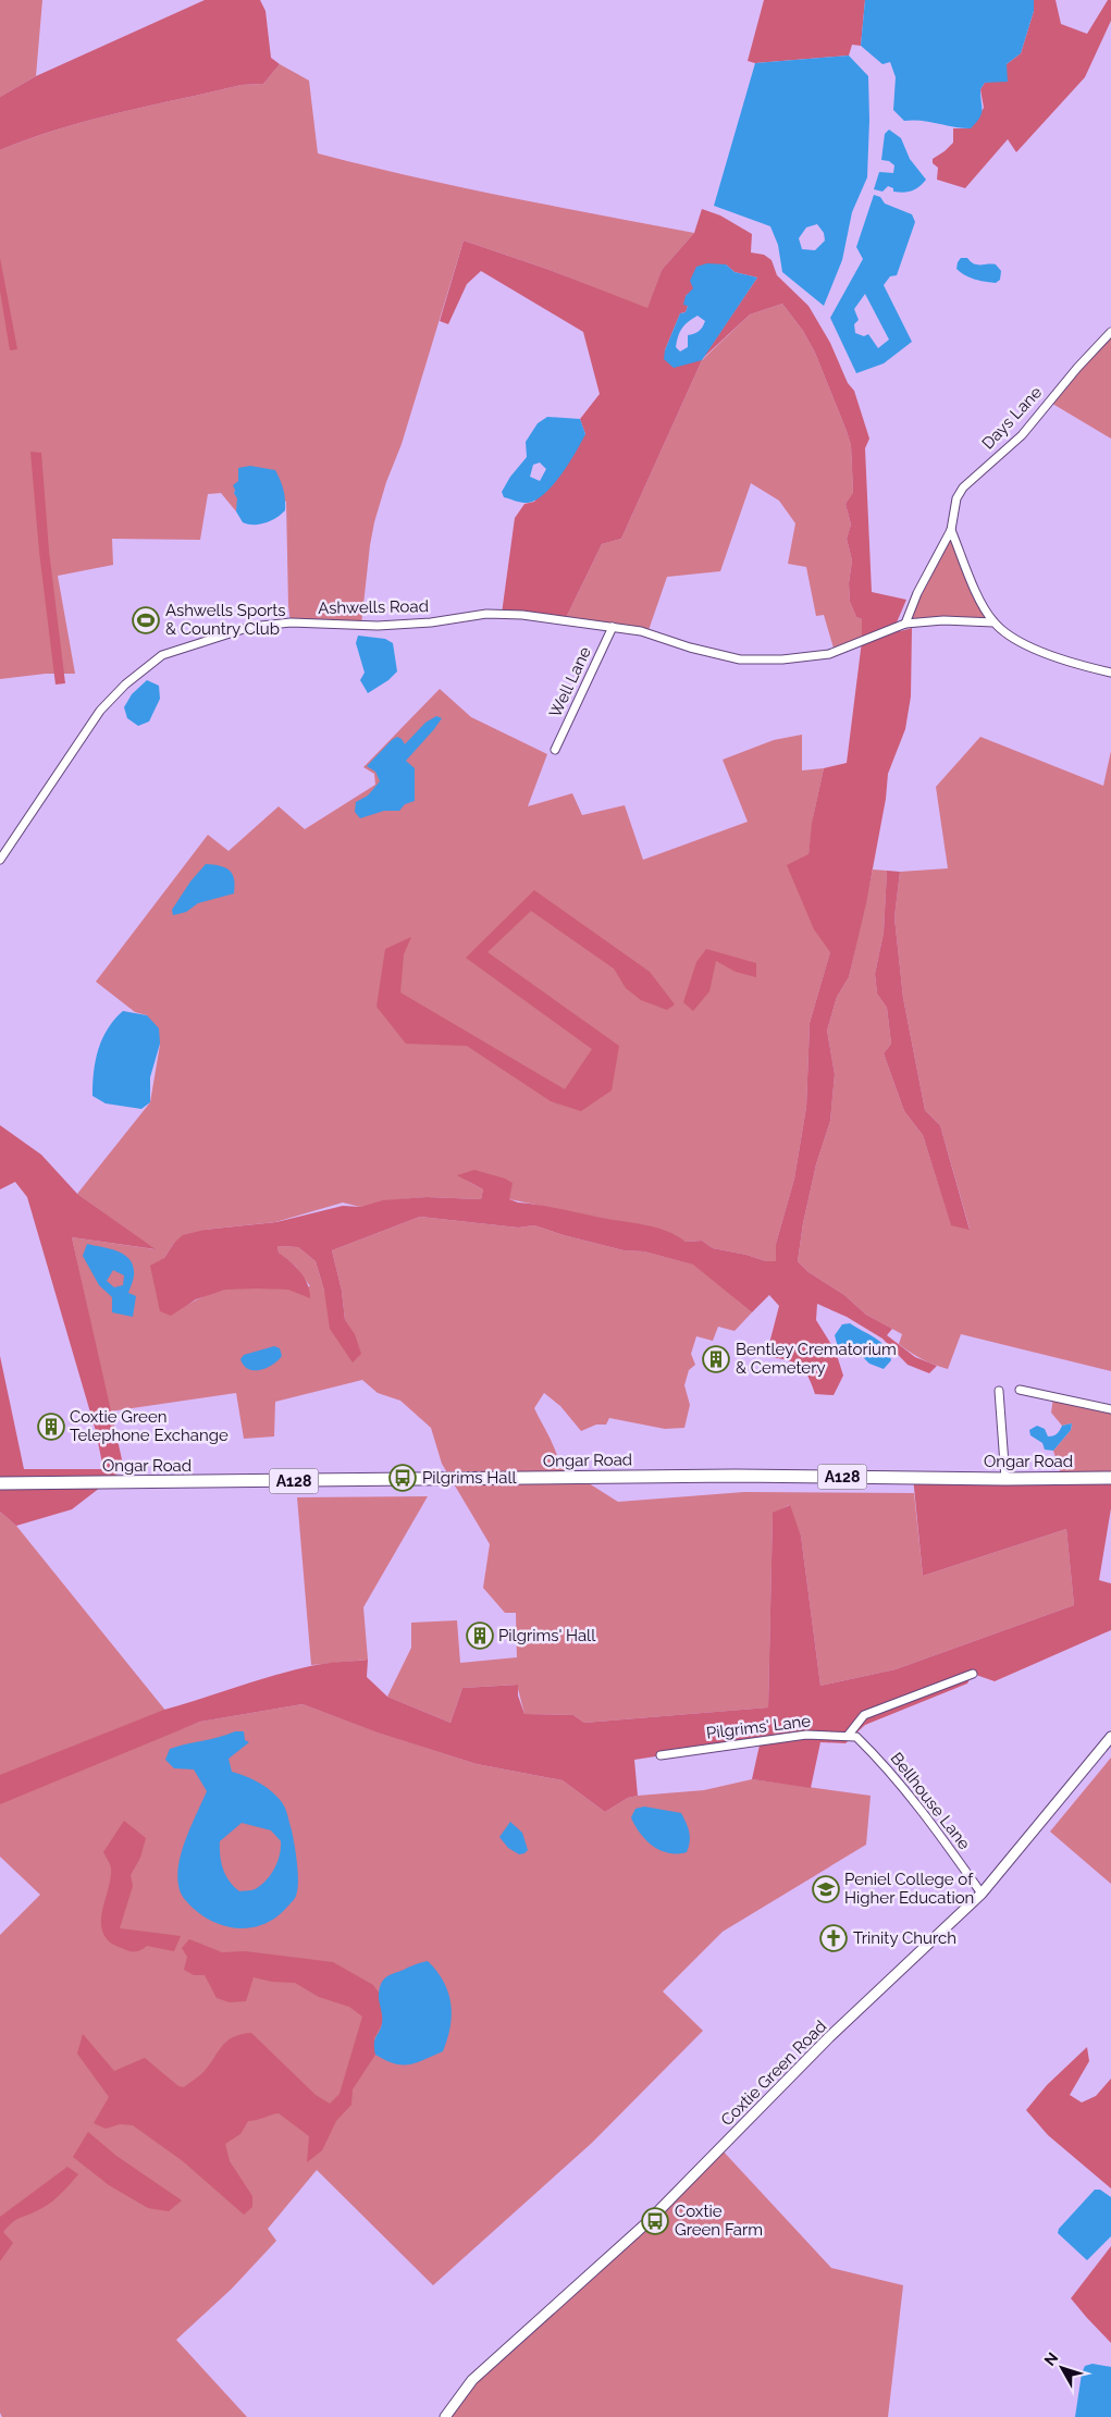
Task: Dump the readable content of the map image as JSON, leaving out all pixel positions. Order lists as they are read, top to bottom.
{
  "streets": {
    "main road": ["Ongar Road", "A128"],
    "street": [
      "Days Lane",
      "Ashwells Road",
      "Well Lane",
      "Pilgrims' Lane",
      "Bellhouse Lane",
      "Coxtie Green Road"
    ]
  },
  "crossings": [
    ["Ashwells Road", "Well Lane"],
    ["Pilgrims' Lane", "Bellhouse Lane"],
    ["Bellhouse Lane", "Coxtie Green Road"]
  ],
  "places": {
    "sports": ["Ashwells Sports & Country Club"],
    "building": ["Bentley Crematorium & Cemetery", "Coxtie Green Telephone Exchange", "Pilgrims' Hall"],
    "bus stop": ["Pilgrims Hall", "Coxtie Green Farm"],
    "school or university": ["Peniel College of Higher Education"],
    "church": ["Trinity Church"]
  },
  "north": "top left"
}
